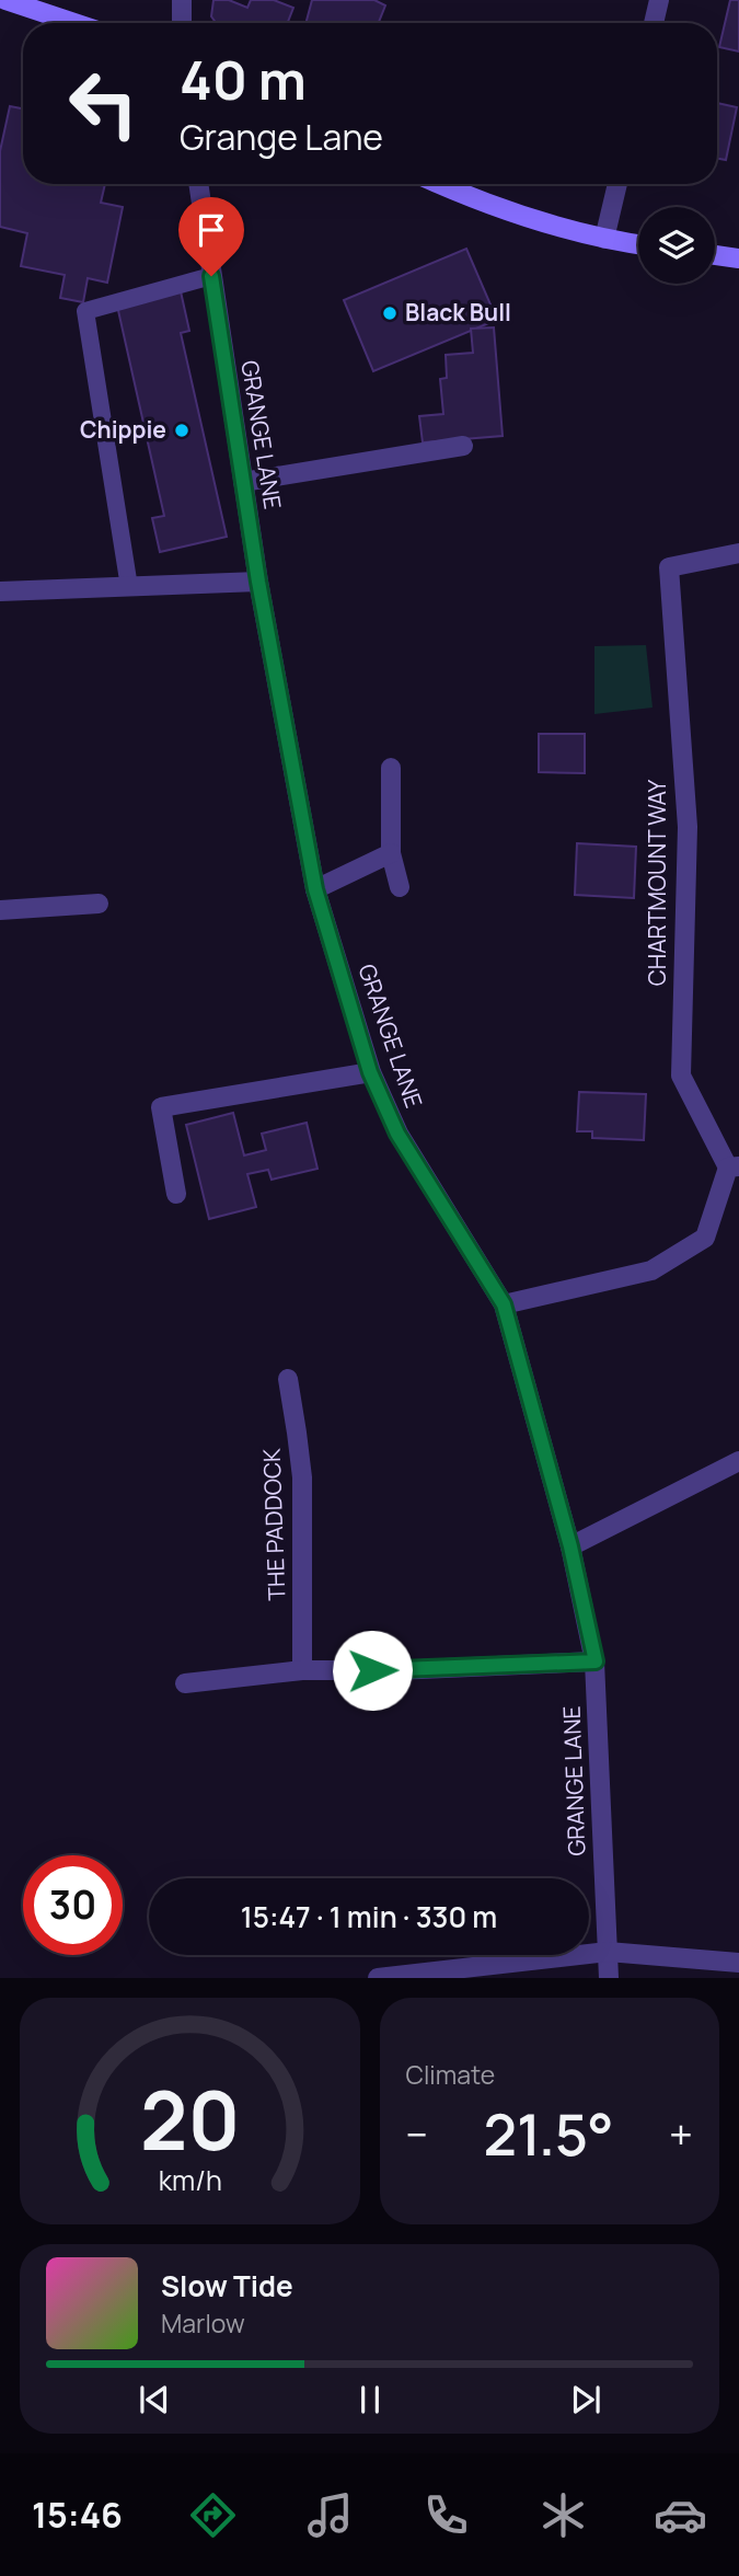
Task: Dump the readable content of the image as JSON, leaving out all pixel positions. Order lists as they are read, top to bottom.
{
  "streets": {
    "street": ["GRANGE LANE", "CHARTMOUNT WAY", "THE PADDOCK"]
  },
  "places": ["Black Bull", "Chippie"],
  "page": {
    "turn": ["40 m", "Grange Lane"],
    "limit": "30",
    "trip": "15:47 · 1 min · 330 m",
    "tile": "Climate",
    "heat": ["−", "21.5°", "+"],
    "song": ["Slow Tide", "Marlow"],
    "tabs": "15:46",
    "gauge": ["20", "km/h"]
  }
}
